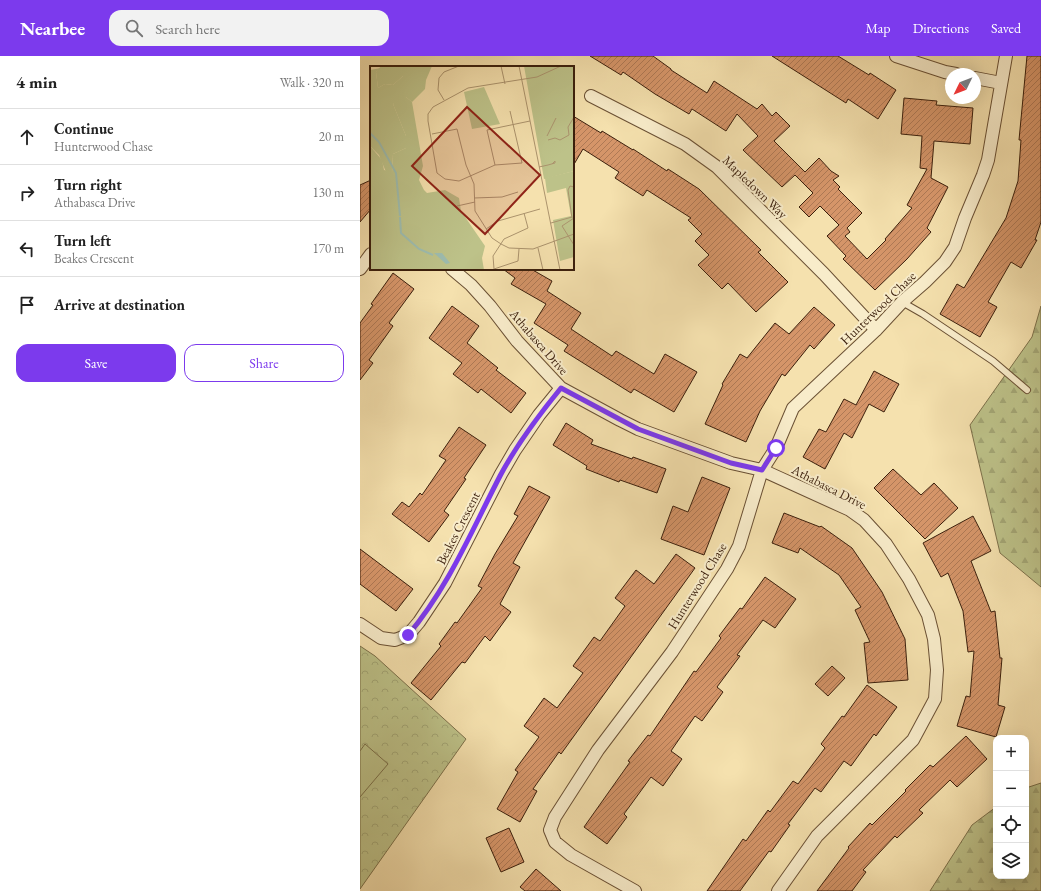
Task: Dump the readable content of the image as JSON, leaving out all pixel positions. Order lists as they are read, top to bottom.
{
  "streets": {
    "street": [
      "Mapledown Way",
      "Hunterwood Chase",
      "Athabasca Drive",
      "Beakes Crescent"
    ]
  },
  "crossings": [
    ["Mapledown Way", "Hunterwood Chase"],
    ["Hunterwood Chase", "Athabasca Drive"],
    ["Athabasca Drive", "Beakes Crescent"]
  ],
  "north": "bottom left",
  "page": {
    "header": "Nearbee",
    "search": "Search here",
    "nav": ["Map", "Directions", "Saved"],
    "heading": ["4 min", "Walk · 320 m"],
    "list": [
      ["Continue", "Hunterwood Chase", "20 m"],
      ["Turn right", "Athabasca Drive", "130 m"],
      ["Turn left", "Beakes Crescent", "170 m"],
      "Arrive at destination"
    ],
    "buttons": ["Save", "Share"],
    "map_buttons": ["+", "−"]
  }
}
